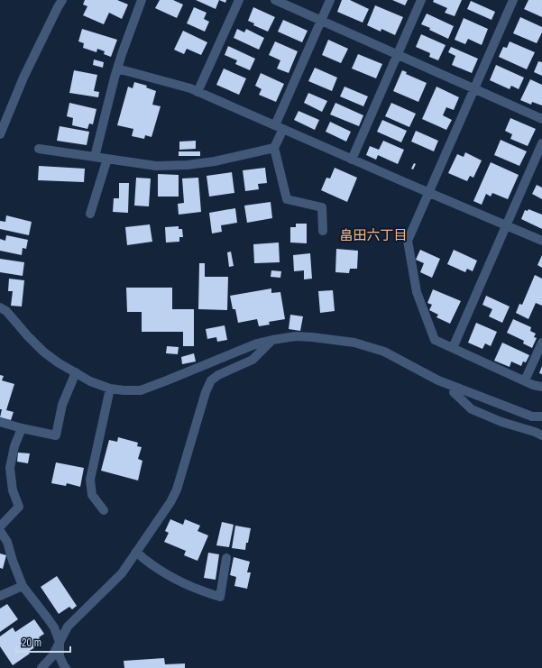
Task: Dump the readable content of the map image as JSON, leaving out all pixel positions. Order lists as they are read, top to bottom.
{
  "districts": ["畠田六丁目"],
  "scale_bar": "20 m"
}
